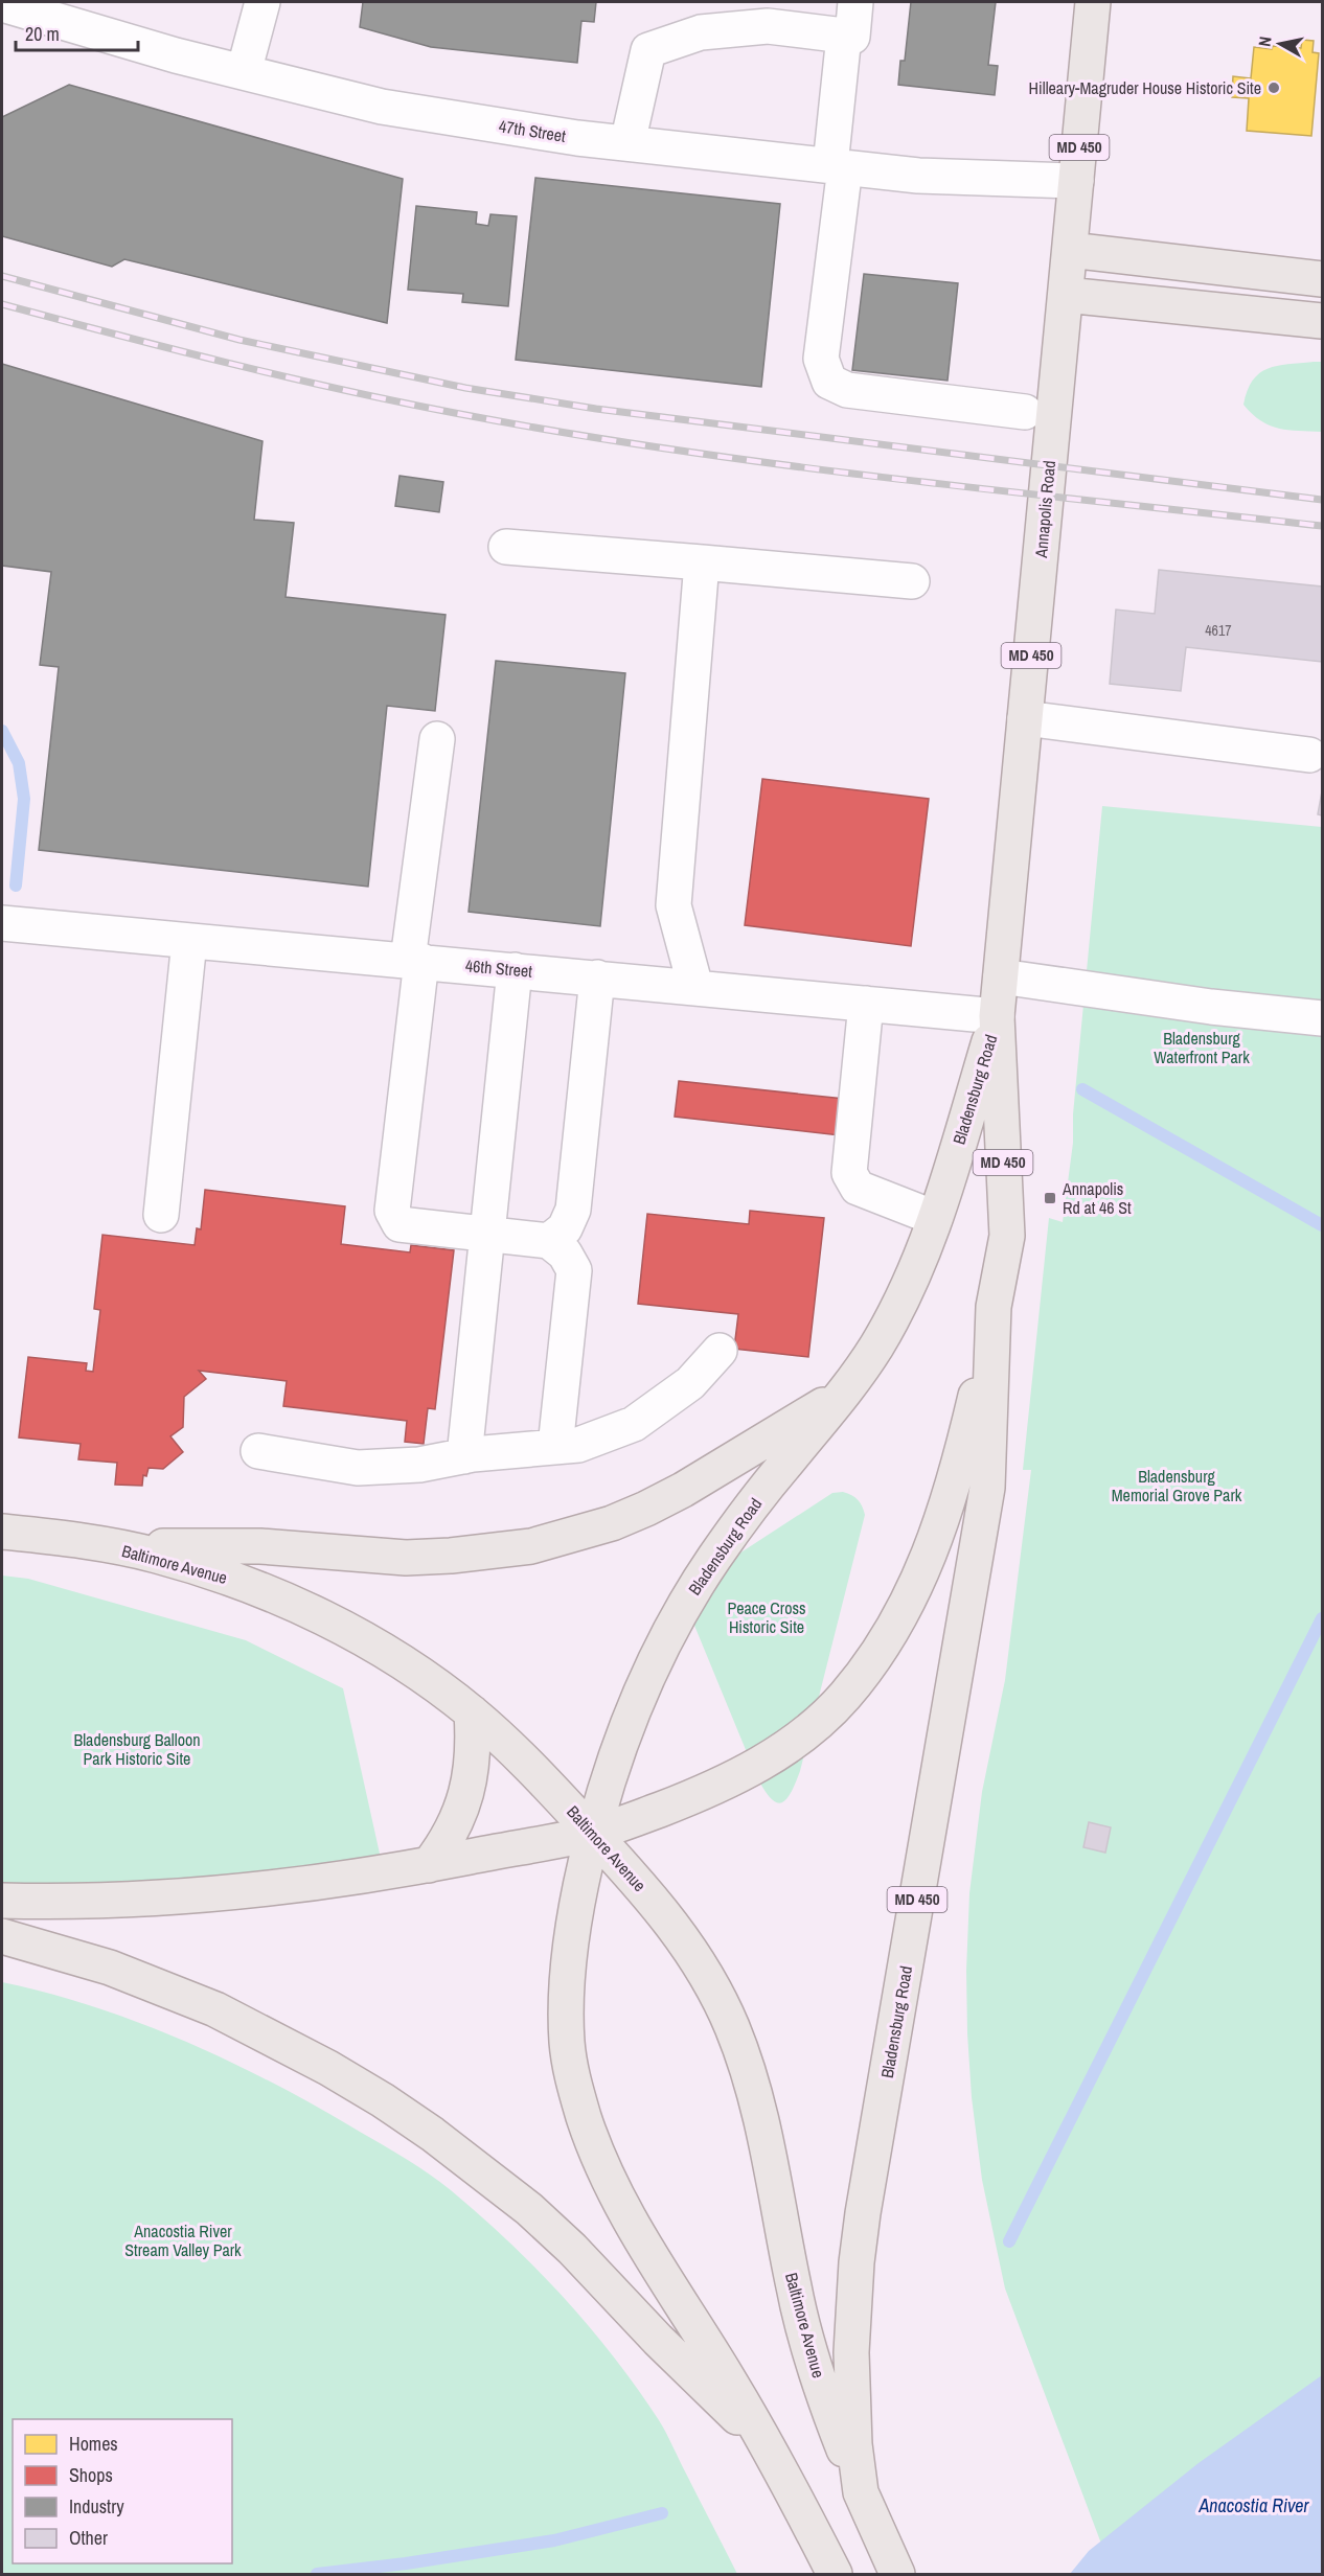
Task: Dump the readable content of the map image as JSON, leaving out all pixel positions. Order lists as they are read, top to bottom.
{
  "streets": {
    "main road": [
      "MD 450",
      "Annapolis Road",
      "Bladensburg Road",
      "Baltimore Avenue"
    ],
    "street": ["47th Street", "46th Street"]
  },
  "crossings": [
    ["47th Street", "Annapolis Road"],
    ["Annapolis Road", "46th Street"],
    ["Annapolis Road", "Bladensburg Road"],
    ["46th Street", "Bladensburg Road"],
    ["Bladensburg Road", "Baltimore Avenue"]
  ],
  "water": ["Anacostia River"],
  "parks": [
    "Bladensburg Waterfront Park",
    "Bladensburg Memorial Grove Park",
    "Peace Cross Historic Site",
    "Bladensburg Balloon Park Historic Site",
    "Anacostia River Stream Valley Park"
  ],
  "places": {
    "other": ["Hilleary-Magruder House Historic Site"],
    "transit": ["Annapolis Rd at 46 St"]
  },
  "house_numbers": ["4617"],
  "legend": [
    "Homes",
    "Shops",
    "Industry",
    "Other"
  ],
  "scale_bar": "20 m",
  "north": "left"
}
